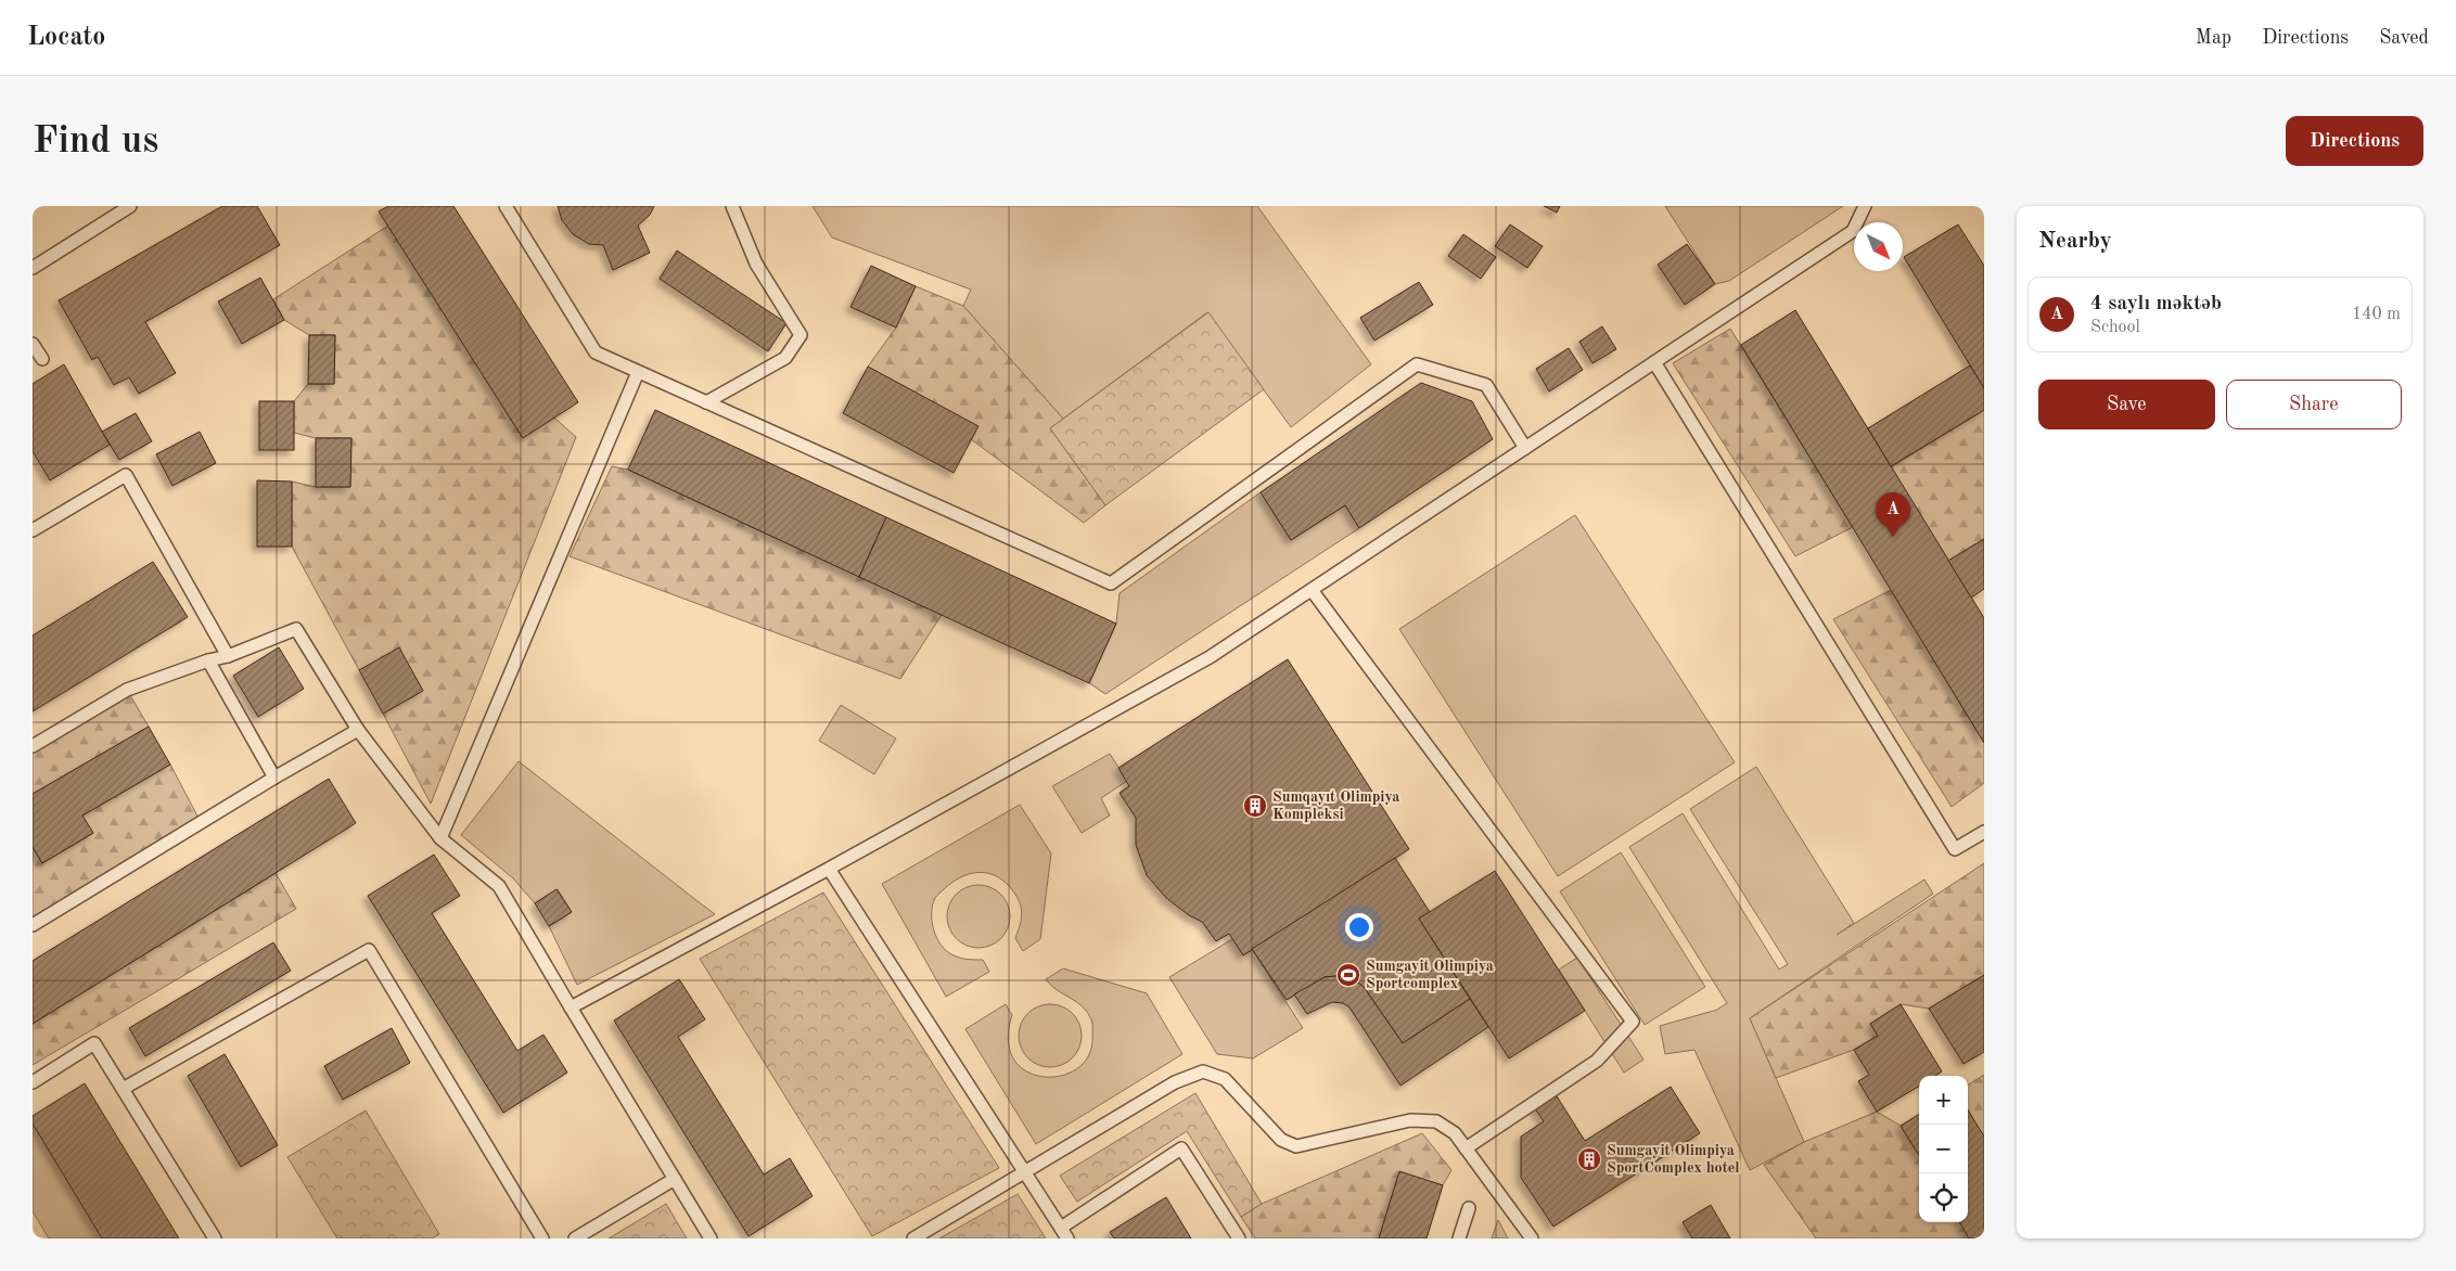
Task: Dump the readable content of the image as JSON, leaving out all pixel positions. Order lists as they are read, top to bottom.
{
  "places": {
    "building": ["Sumqayıt Olimpiya Kompleksi", "Sumgayit Olimpiya SportComplex hotel"],
    "sports": ["Sumgayit Olimpiya Sportcomplex"]
  },
  "north": "bottom right",
  "page": {
    "header": "Locato",
    "nav": ["Map", "Directions", "Saved"],
    "buttons": [
      "Directions",
      ["Save", "Share"]
    ],
    "title": "Find us",
    "heading": "Nearby",
    "list": [
      {
        "mark": "A",
        "name": "4 saylı məktəb",
        "note": "School",
        "value": "140 m"
      }
    ],
    "pins": "A",
    "map_buttons": ["+", "−"]
  }
}
